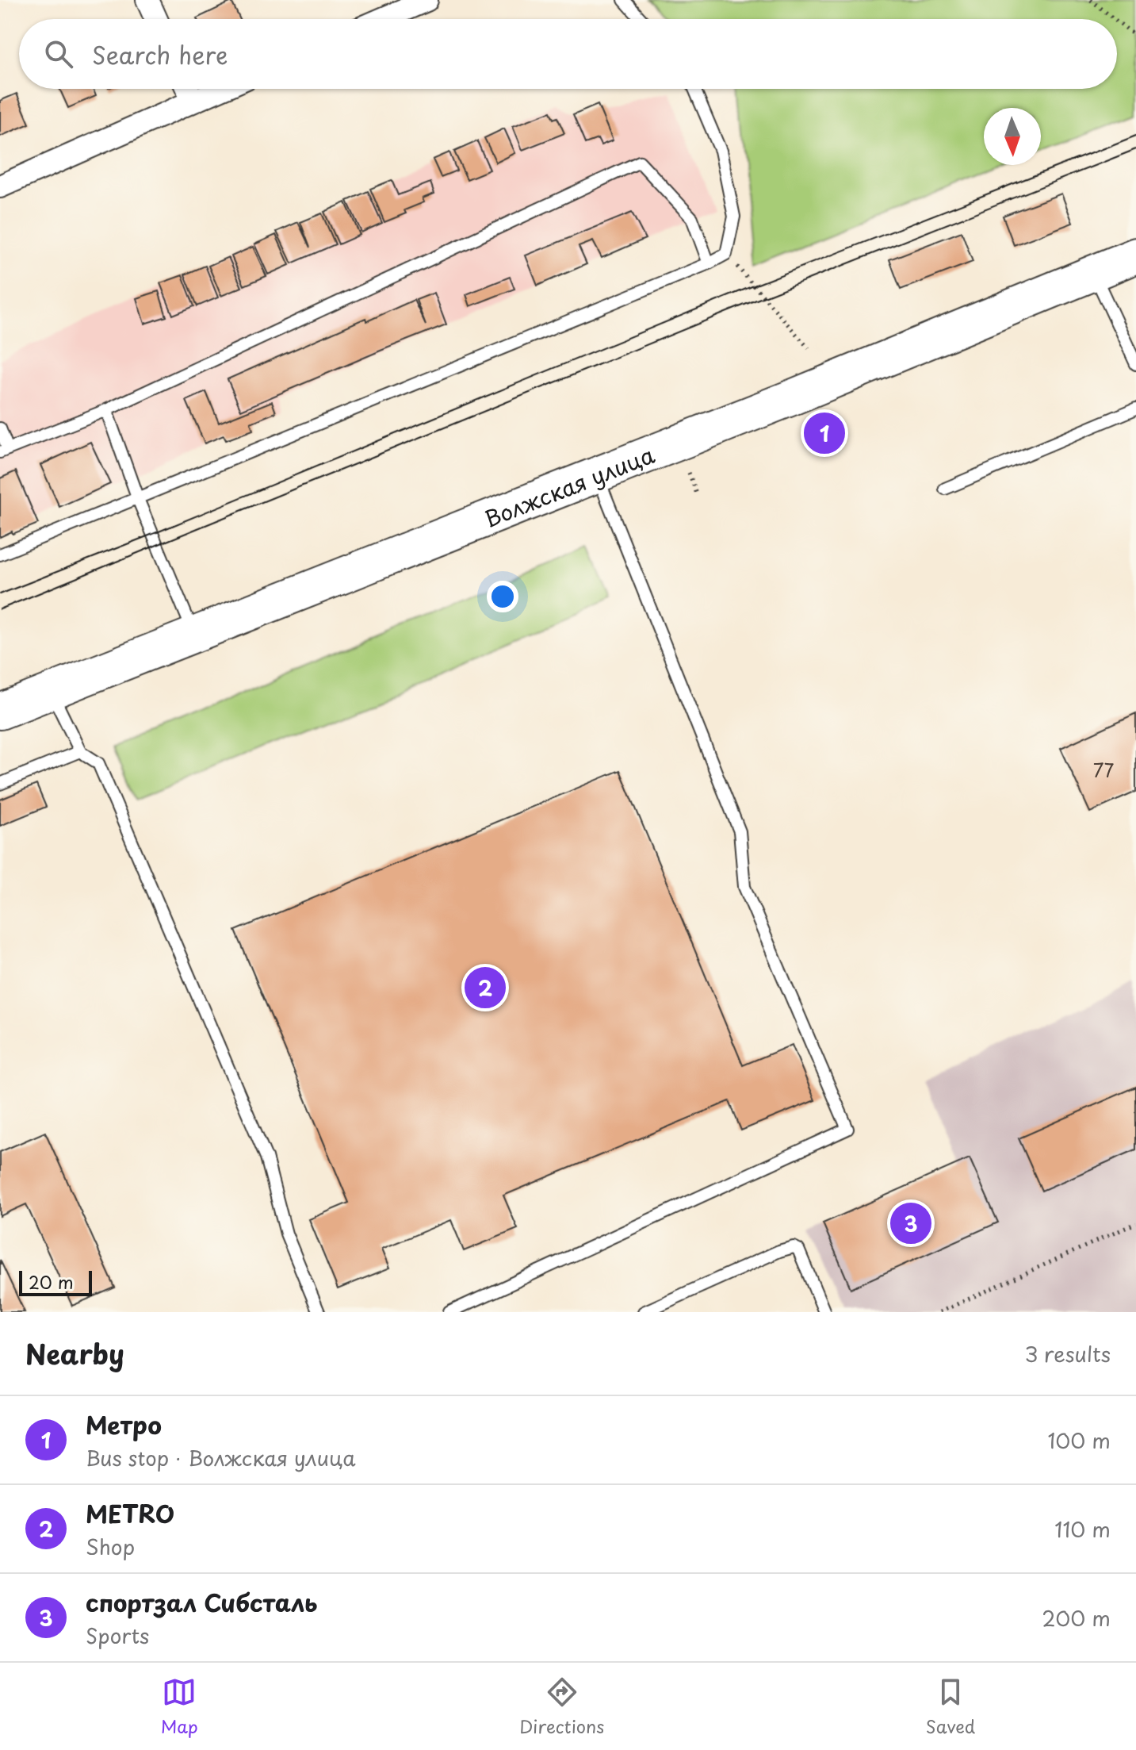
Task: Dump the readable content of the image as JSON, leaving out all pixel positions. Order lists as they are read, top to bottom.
{
  "streets": {
    "main road": ["Волжская улица"]
  },
  "house_numbers": ["77"],
  "scale_bar": "20 m",
  "north": "bottom",
  "page": {
    "search": "Search here",
    "pins": ["1", "2", "3"],
    "scale": "20 m",
    "heading": ["Nearby", "3 results"],
    "list": [
      {
        "mark": "1",
        "name": "Метро",
        "note": "Bus stop · Волжская улица",
        "value": "100 m"
      },
      {
        "mark": "2",
        "name": "METRO",
        "note": "Shop",
        "value": "110 m"
      },
      {
        "mark": "3",
        "name": "спортзал Сибсталь",
        "note": "Sports",
        "value": "200 m"
      }
    ],
    "nav": ["Map", "Directions", "Saved"]
  }
}
